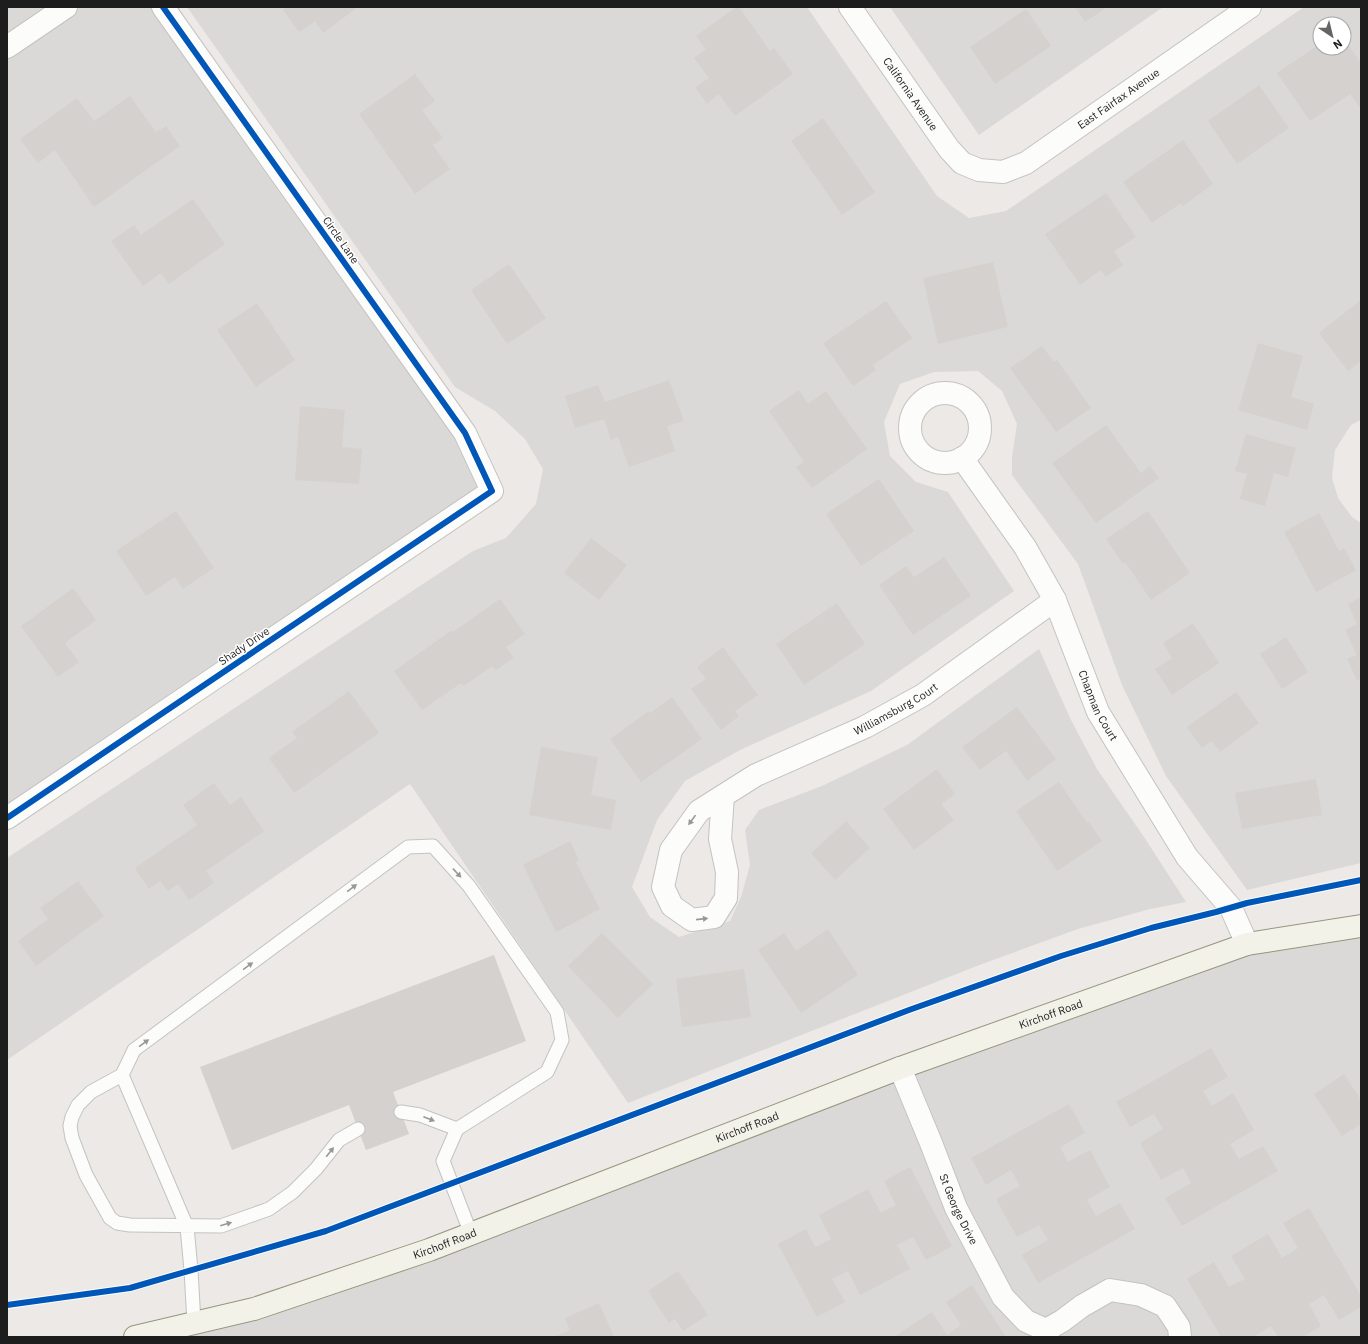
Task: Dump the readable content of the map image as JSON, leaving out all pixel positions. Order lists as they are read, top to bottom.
{
  "streets": {
    "main road": ["Kirchoff Road"],
    "street": [
      "California Avenue",
      "East Fairfax Avenue",
      "Circle Lane",
      "Shady Drive",
      "Chapman Court",
      "Williamsburg Court",
      "St George Drive"
    ]
  },
  "crossings": [
    ["California Avenue", "East Fairfax Avenue"],
    ["Circle Lane", "Shady Drive"],
    ["Chapman Court", "Williamsburg Court"],
    ["Chapman Court", "Kirchoff Road"],
    ["Kirchoff Road", "St George Drive"]
  ],
  "north": "bottom right"
}
